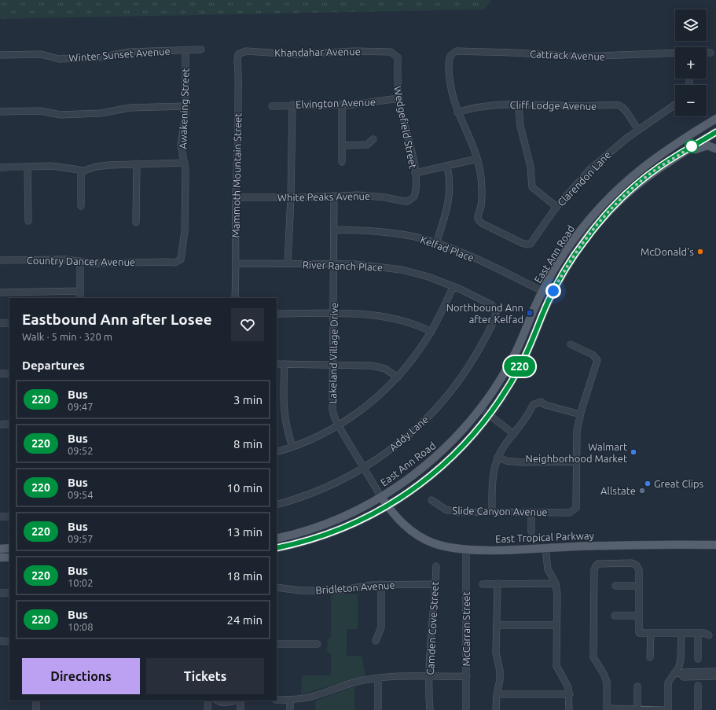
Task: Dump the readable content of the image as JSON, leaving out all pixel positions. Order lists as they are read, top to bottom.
{
  "streets": {
    "main road": ["East Ann Road", "East Tropical Parkway"],
    "street": [
      "Khandahar Avenue",
      "Winter Sunset Avenue",
      "Cattrack Avenue",
      "Elvington Avenue",
      "Cliff Lodge Avenue",
      "Awakening Street",
      "Wedgefield Street",
      "Mammoth Mountain Street",
      "Clarendon Lane",
      "White Peaks Avenue",
      "Kelfad Place",
      "Country Dancer Avenue",
      "River Ranch Place",
      "Lakeland Village Drive",
      "Addy Lane",
      "Slide Canyon Avenue",
      "Bridleton Avenue",
      "Camden Cove Street",
      "McCarran Street"
    ]
  },
  "crossings": [
    ["Khandahar Avenue", "Wedgefield Street"],
    ["Khandahar Avenue", "Mammoth Mountain Street"],
    ["Winter Sunset Avenue", "Awakening Street"],
    ["Cattrack Avenue", "Cliff Lodge Avenue"],
    ["Elvington Avenue", "Wedgefield Street"],
    ["Cliff Lodge Avenue", "Clarendon Lane"],
    ["Awakening Street", "Country Dancer Avenue"],
    ["Wedgefield Street", "White Peaks Avenue"],
    ["Mammoth Mountain Street", "White Peaks Avenue"],
    ["Mammoth Mountain Street", "River Ranch Place"],
    ["White Peaks Avenue", "Lakeland Village Drive"],
    ["Kelfad Place", "East Ann Road"],
    ["Kelfad Place", "Lakeland Village Drive"],
    ["East Ann Road", "Lakeland Village Drive"],
    ["East Ann Road", "East Tropical Parkway"],
    ["River Ranch Place", "Lakeland Village Drive"],
    ["River Ranch Place", "Addy Lane"],
    ["Lakeland Village Drive", "Addy Lane"],
    ["Lakeland Village Drive", "East Tropical Parkway"],
    ["East Tropical Parkway", "McCarran Street"],
    ["Bridleton Avenue", "Camden Cove Street"]
  ],
  "places": {
    "other": [
      "McDonald's",
      "Walmart Neighborhood Market",
      "Great Clips",
      "Allstate"
    ],
    "transit": ["Northbound Ann after Kelfad"]
  },
  "lines": ["bus line 220"],
  "page": {
    "on_map": "220",
    "map_buttons": ["+", "−"],
    "heading": [
      ["Eastbound Ann after Losee", "Walk · 5 min · 320 m"],
      "Departures"
    ],
    "list": [
      {
        "mark": "220",
        "name": "Bus",
        "note": "09:47",
        "value": "3 min"
      },
      {
        "mark": "220",
        "name": "Bus",
        "note": "09:52",
        "value": "8 min"
      },
      {
        "mark": "220",
        "name": "Bus",
        "note": "09:54",
        "value": "10 min"
      },
      {
        "mark": "220",
        "name": "Bus",
        "note": "09:57",
        "value": "13 min"
      },
      {
        "mark": "220",
        "name": "Bus",
        "note": "10:02",
        "value": "18 min"
      },
      {
        "mark": "220",
        "name": "Bus",
        "note": "10:08",
        "value": "24 min"
      }
    ],
    "buttons": ["Directions", "Tickets"]
  }
}
